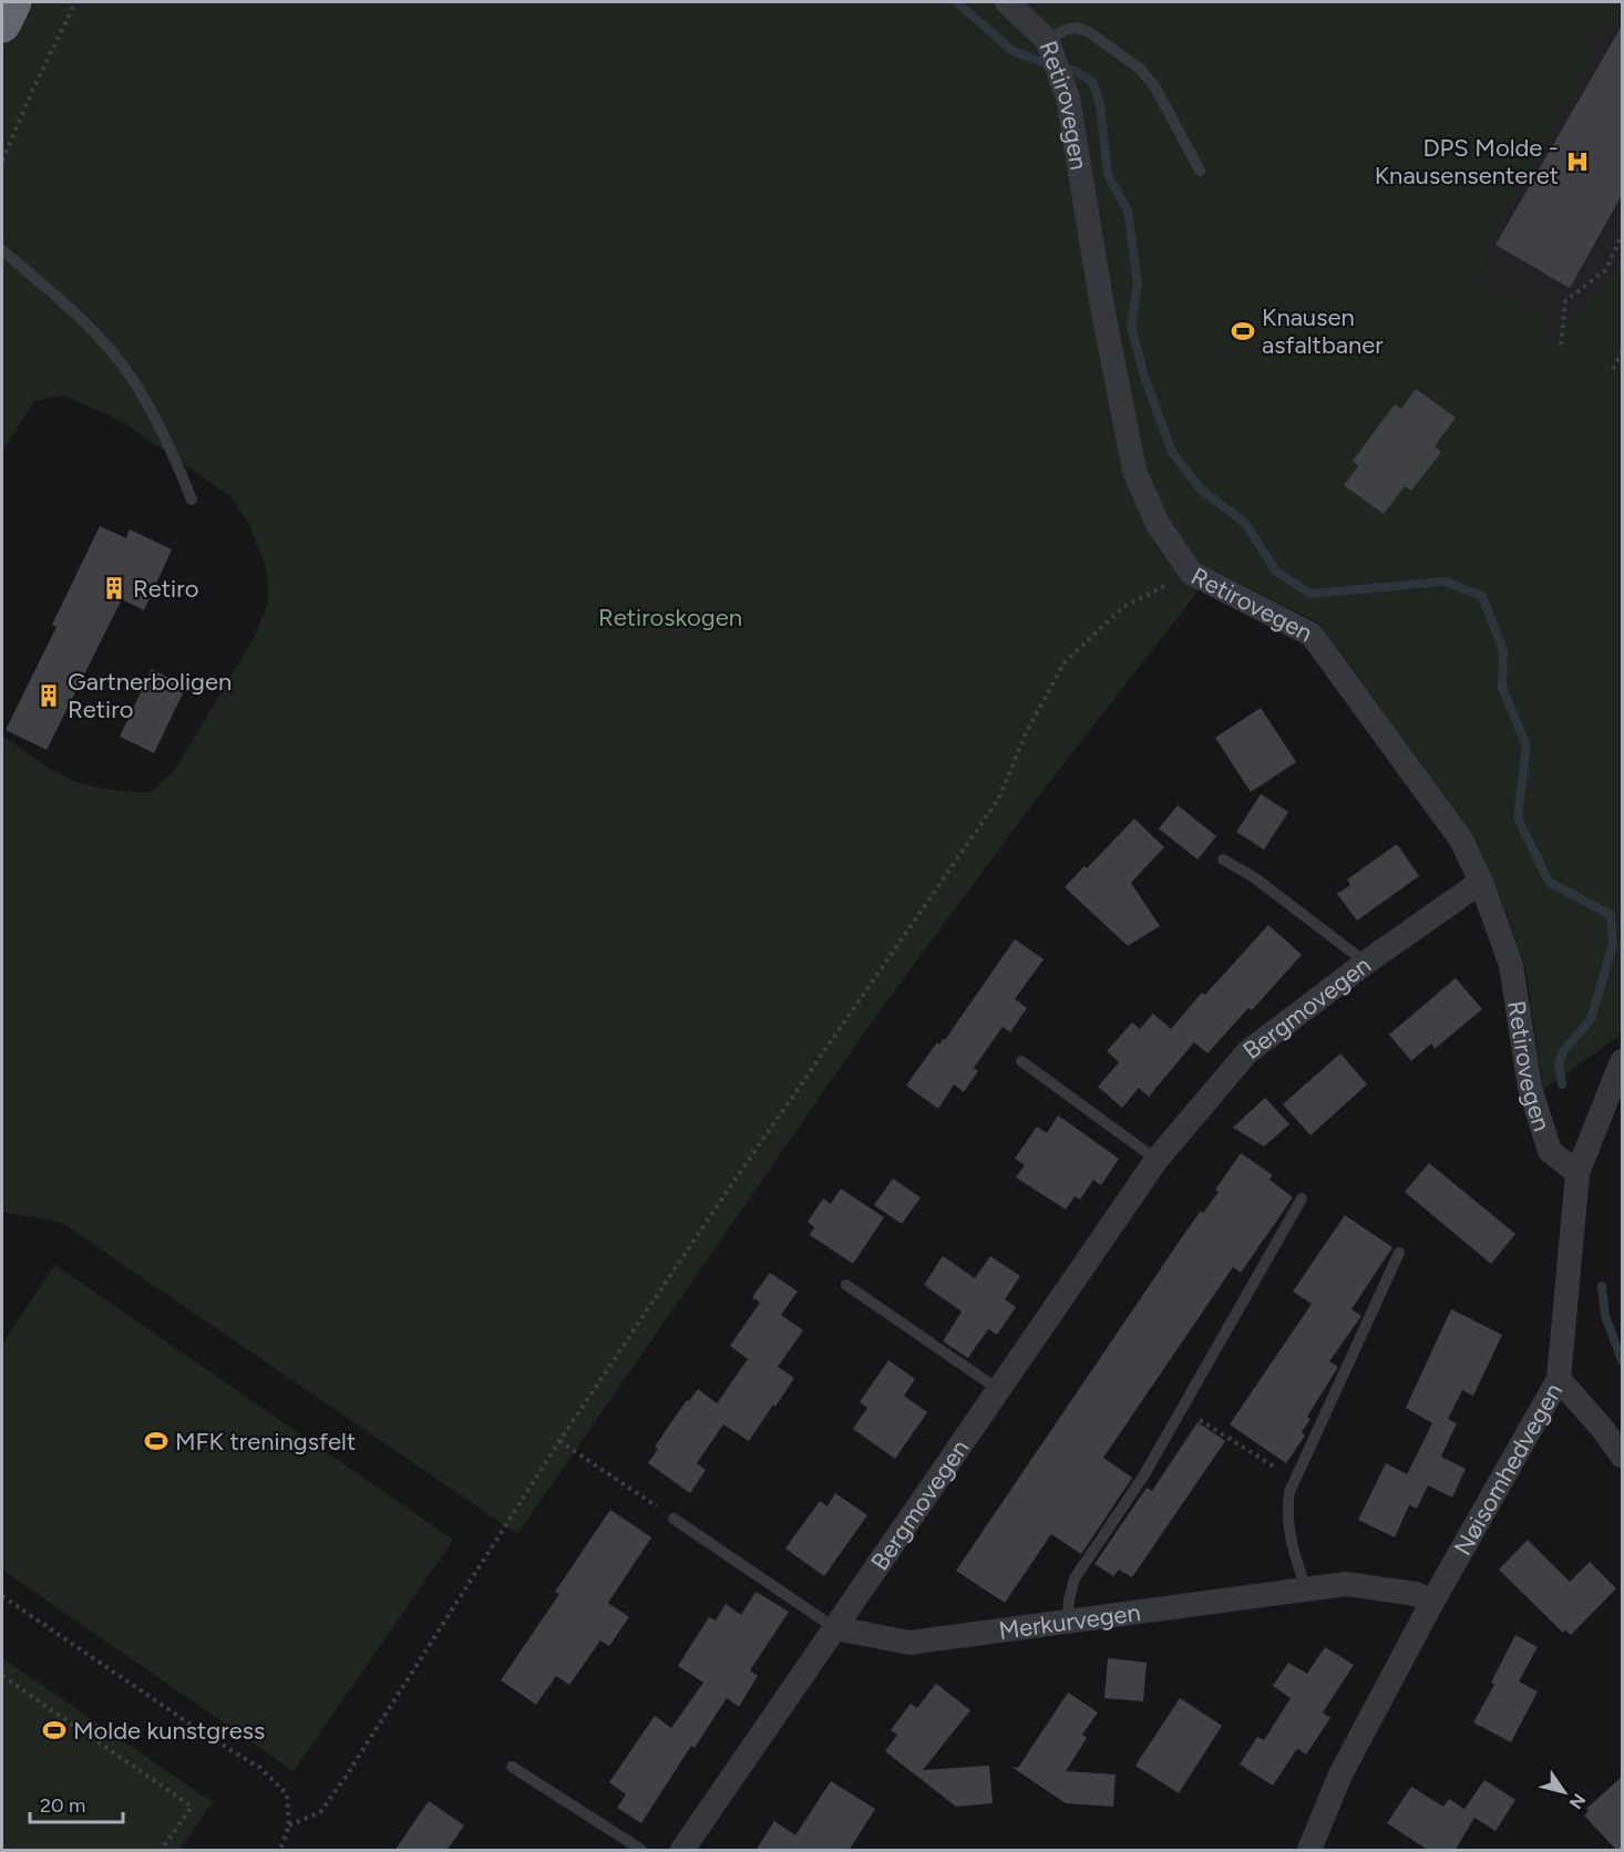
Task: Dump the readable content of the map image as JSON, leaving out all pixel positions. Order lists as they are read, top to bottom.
{
  "streets": {
    "street": [
      "Retirovegen",
      "Bergmovegen",
      "Nøisomhedvegen",
      "Merkurvegen"
    ]
  },
  "crossings": [
    ["Retirovegen", "Bergmovegen"],
    ["Retirovegen", "Nøisomhedvegen"],
    ["Bergmovegen", "Merkurvegen"],
    ["Nøisomhedvegen", "Merkurvegen"]
  ],
  "parks": ["Retiroskogen"],
  "places": {
    "hospital": ["DPS Molde - Knausensenteret"],
    "sports": ["Knausen asfaltbaner", "MFK treningsfelt", "Molde kunstgress"],
    "building": ["Retiro", "Gartnerboligen Retiro"]
  },
  "scale_bar": "20 m",
  "north": "bottom right"
}
